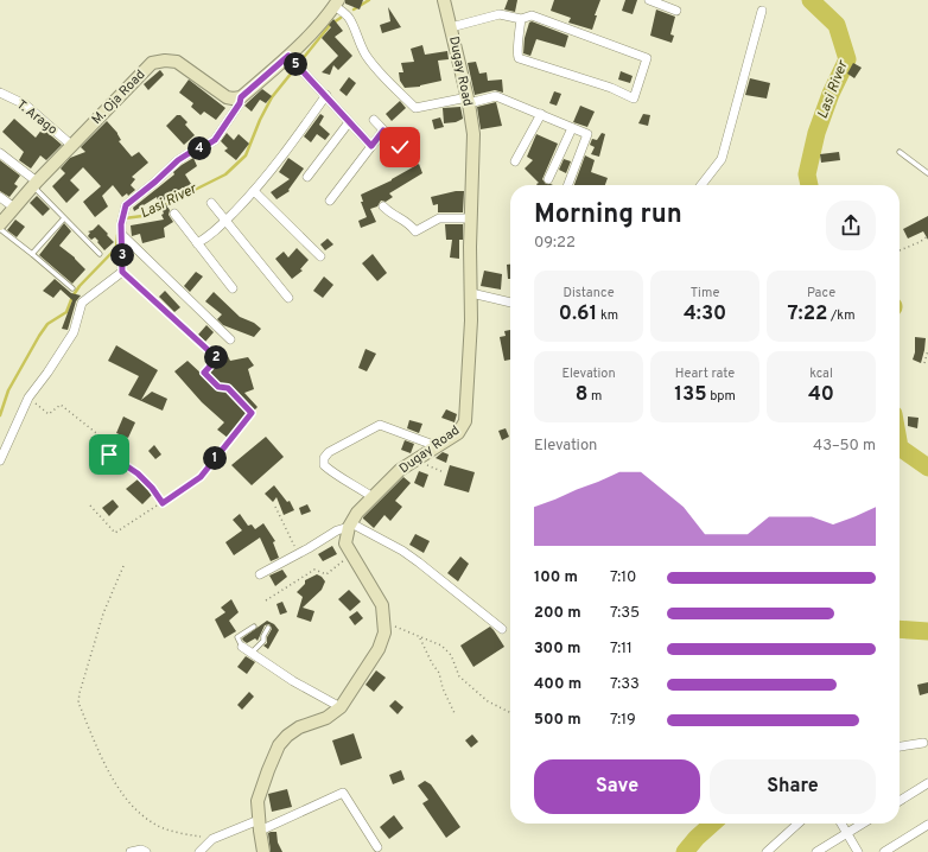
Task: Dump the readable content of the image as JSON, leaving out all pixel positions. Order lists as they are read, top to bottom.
{
  "streets": {
    "street": ["Dugay Road", "M. Oja Road", "T. Arago"]
  },
  "crossings": [
    ["M. Oja Road", "T. Arago"]
  ],
  "water": ["Lasi River"],
  "page": {
    "pins": [
      "5",
      "4",
      "3",
      "2",
      "1"
    ],
    "heading": ["Morning run", "09:22"],
    "stats": [
      ["Distance", "0.61 km"],
      ["Time", "4:30"],
      ["Pace", "7:22 /km"],
      ["Elevation", "8 m"],
      ["Heart rate", "135 bpm"],
      ["kcal", "40"]
    ],
    "chart": ["Elevation", "43–50 m"],
    "list": [
      {
        "name": "100 m",
        "note": "7:10"
      },
      {
        "name": "200 m",
        "note": "7:35"
      },
      {
        "name": "300 m",
        "note": "7:11"
      },
      {
        "name": "400 m",
        "note": "7:33"
      },
      {
        "name": "500 m",
        "note": "7:19"
      }
    ],
    "buttons": ["Save", "Share"]
  }
}
